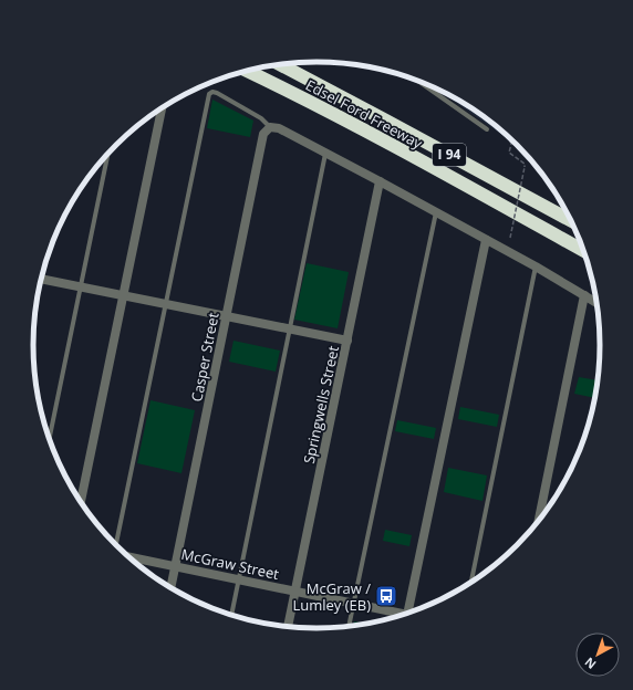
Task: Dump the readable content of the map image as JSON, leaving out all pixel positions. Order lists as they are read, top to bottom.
{
  "streets": {
    "highway": ["Edsel Ford Freeway", "I 94"],
    "street": ["Casper Street", "Springwells Street", "McGraw Street"]
  },
  "crossings": [
    ["Casper Street", "McGraw Street"],
    ["Springwells Street", "McGraw Street"]
  ],
  "places": {
    "bus stop": ["McGraw / Lumley (EB)"]
  },
  "north": "bottom left"
}
